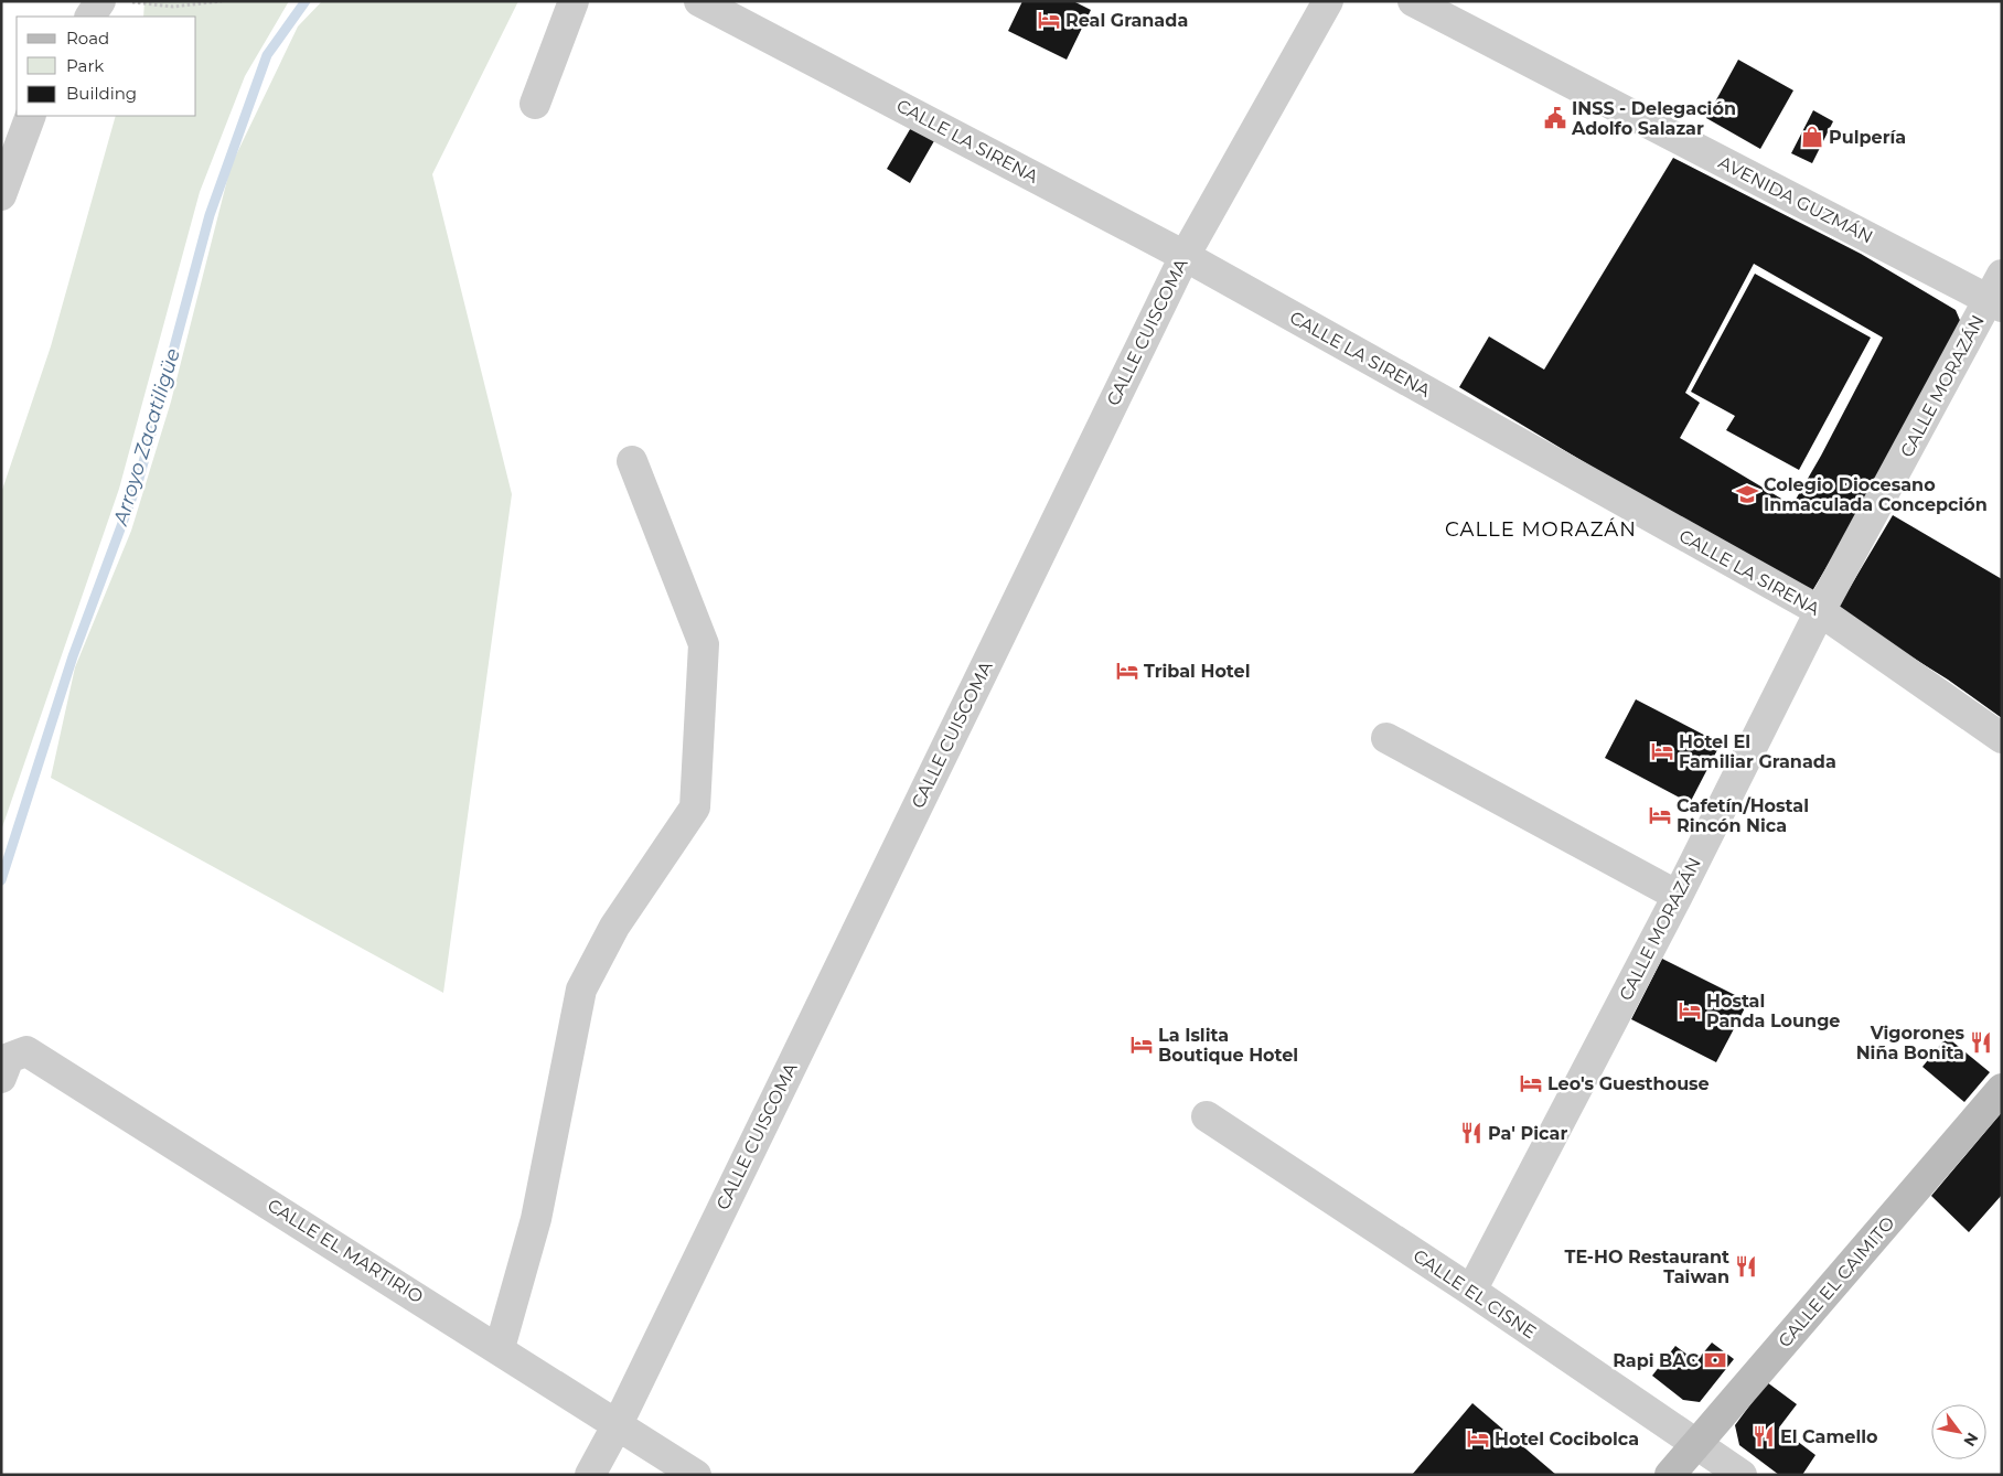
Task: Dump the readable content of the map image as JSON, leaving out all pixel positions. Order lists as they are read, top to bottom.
{
  "streets": {
    "street": [
      "CALLE LA SIRENA",
      "AVENIDA GUZMÁN",
      "CALLE CUISCOMA",
      "CALLE MORAZÁN",
      "CALLE EL MARTIRIO",
      "CALLE EL CAIMITO",
      "CALLE EL CISNE"
    ]
  },
  "crossings": [
    ["CALLE LA SIRENA", "CALLE CUISCOMA"],
    ["CALLE LA SIRENA", "CALLE MORAZÁN"],
    ["AVENIDA GUZMÁN", "CALLE MORAZÁN"],
    ["CALLE CUISCOMA", "CALLE EL MARTIRIO"],
    ["CALLE MORAZÁN", "CALLE EL CISNE"],
    ["CALLE EL CAIMITO", "CALLE EL CISNE"]
  ],
  "districts": ["CALLE MORAZÁN"],
  "water": ["Arroyo Zacatiligüe"],
  "places": {
    "hotel": [
      "Real Granada",
      "Tribal Hotel",
      "Hotel El Familiar Granada",
      "Cafetín/Hostal Rincón Nica",
      "Hostal Panda Lounge",
      "La Islita Boutique Hotel",
      "Leo's Guesthouse",
      "Hotel Cocibolca"
    ],
    "public building": ["INSS - Delegación Adolfo Salazar"],
    "shop": ["Pulpería"],
    "school or university": ["Colegio Diocesano Inmaculada Concepción"],
    "restaurant": [
      "Vigorones Niña Bonita",
      "Pa' Picar",
      "TE-HO Restaurant Taiwan",
      "El Camello"
    ],
    "bank": ["Rapi BAC"]
  },
  "legend": ["Road", "Park", "Building"],
  "north": "bottom right"
}
